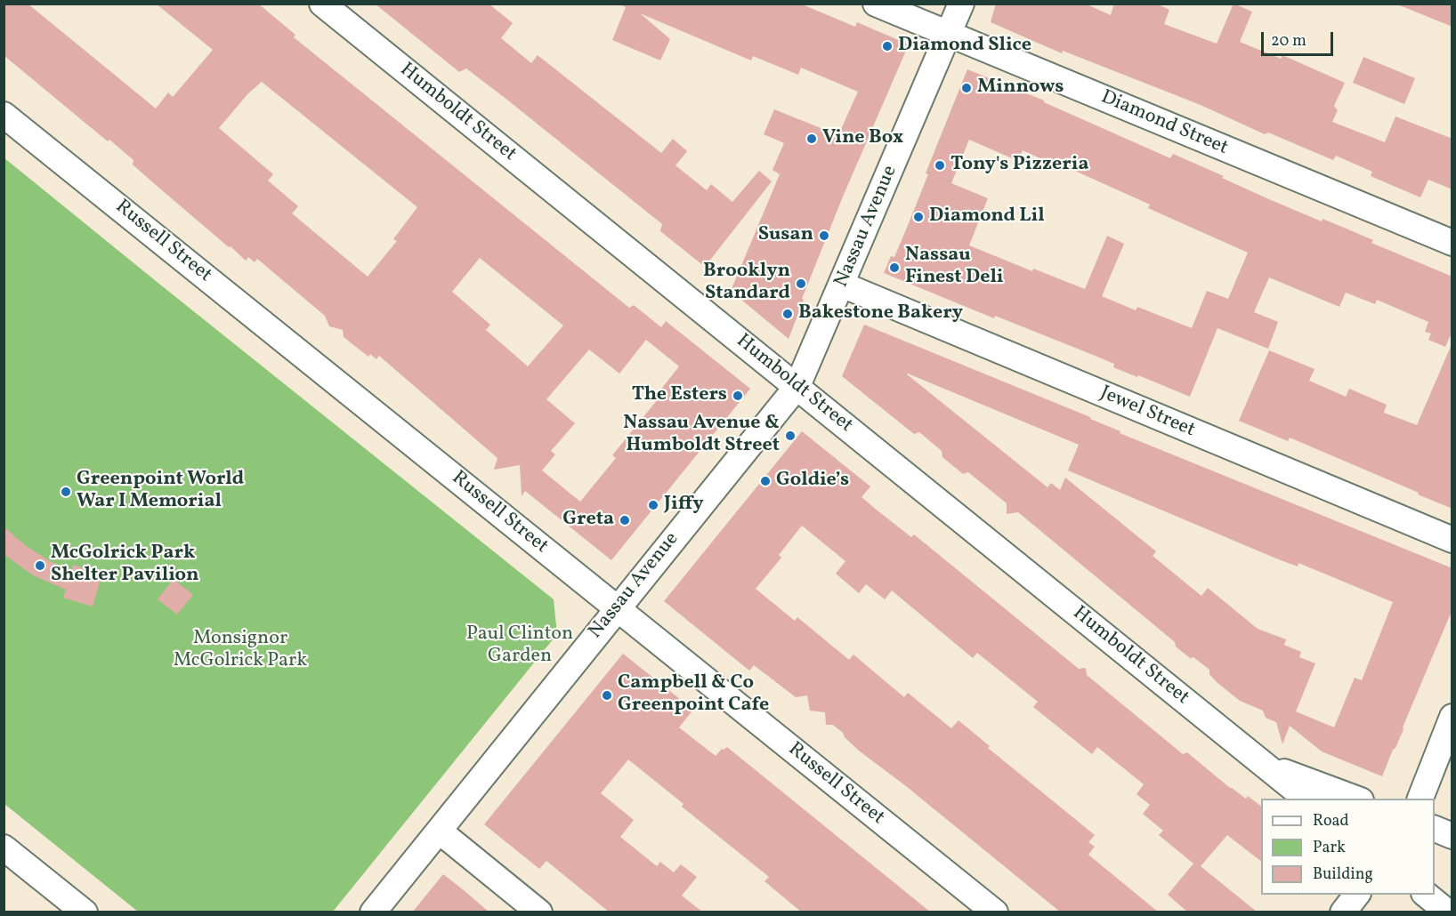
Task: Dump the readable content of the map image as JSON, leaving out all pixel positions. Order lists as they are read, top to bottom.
{
  "streets": {
    "street": [
      "Humboldt Street",
      "Diamond Street",
      "Nassau Avenue",
      "Russell Street",
      "Jewel Street"
    ]
  },
  "crossings": [
    ["Humboldt Street", "Nassau Avenue"],
    ["Diamond Street", "Nassau Avenue"],
    ["Nassau Avenue", "Russell Street"],
    ["Nassau Avenue", "Jewel Street"]
  ],
  "parks": ["Paul Clinton Garden", "Monsignor McGolrick Park"],
  "places": [
    "Diamond Slice",
    "Minnows",
    "Vine Box",
    "Tony's Pizzeria",
    "Diamond Lil",
    "Susan",
    "Nassau Finest Deli",
    "Brooklyn Standard",
    "Bakestone Bakery",
    "The Esters",
    "Nassau Avenue & Humboldt Street",
    "Goldie’s",
    "Greenpoint World War I Memorial",
    "Jiffy",
    "Greta",
    "McGolrick Park Shelter Pavilion",
    "Campbell & Co Greenpoint Cafe"
  ],
  "legend": ["Road", "Park", "Building"],
  "scale_bar": "20 m"
}
